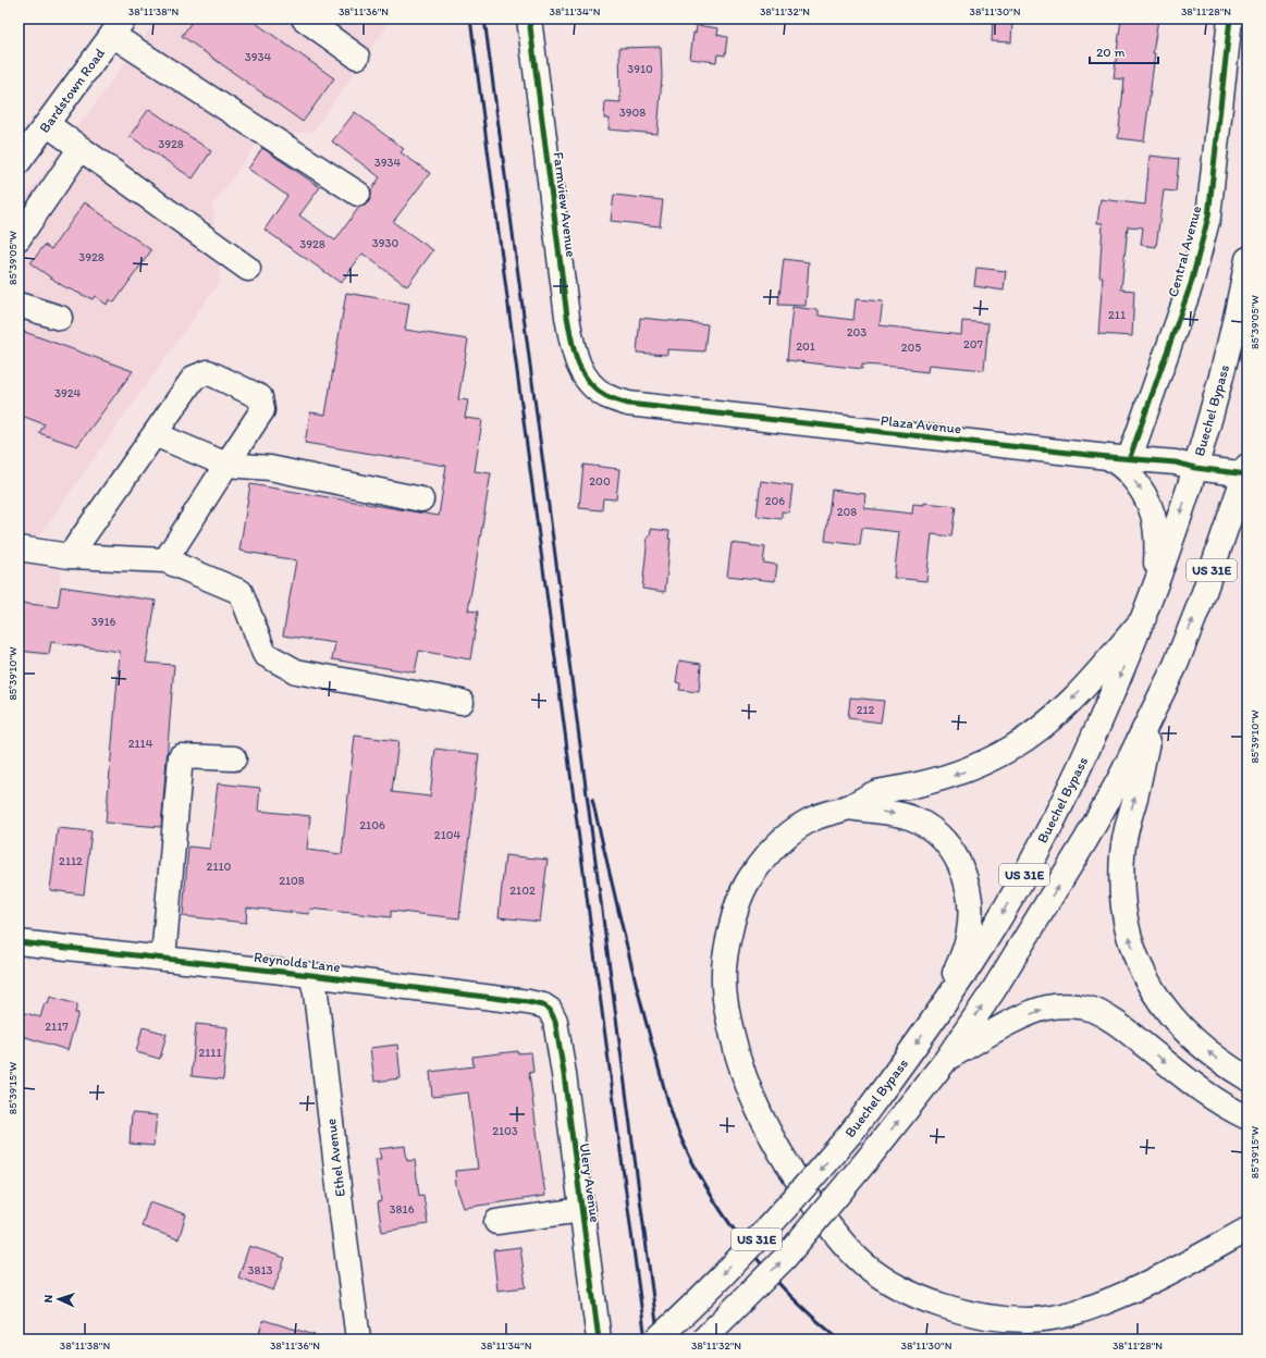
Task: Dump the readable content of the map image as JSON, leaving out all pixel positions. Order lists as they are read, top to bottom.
{
  "streets": {
    "main road": [
      "Bardstown Road",
      "Farmview Avenue",
      "Central Avenue",
      "Buechel Bypass",
      "Plaza Avenue",
      "US 31E",
      "Reynolds Lane",
      "Ethel Avenue",
      "Ulery Avenue"
    ]
  },
  "crossings": [
    ["Farmview Avenue", "Plaza Avenue"],
    ["Central Avenue", "Plaza Avenue"],
    ["Buechel Bypass", "Plaza Avenue"],
    ["Plaza Avenue", "US 31E"],
    ["Reynolds Lane", "Ethel Avenue"],
    ["Reynolds Lane", "Ulery Avenue"]
  ],
  "house_numbers": [
    "3934",
    "3910",
    "3908",
    "3928",
    "3934",
    "3930",
    "3928",
    "3928",
    "211",
    "203",
    "207",
    "201",
    "205",
    "3924",
    "200",
    "206",
    "208",
    "3916",
    "212",
    "2114",
    "2106",
    "2104",
    "2112",
    "2110",
    "2108",
    "2102",
    "2117",
    "2111",
    "2103",
    "3816",
    "3813"
  ],
  "scale_bar": "20 m",
  "north": "left",
  "coordinates": [
    "38°11'38\"N",
    "38°11'36\"N",
    "38°11'34\"N",
    "38°11'32\"N",
    "38°11'30\"N",
    "38°11'28\"N",
    "85°39'05\"W",
    "85°39'10\"W",
    "85°39'15\"W"
  ]
}
